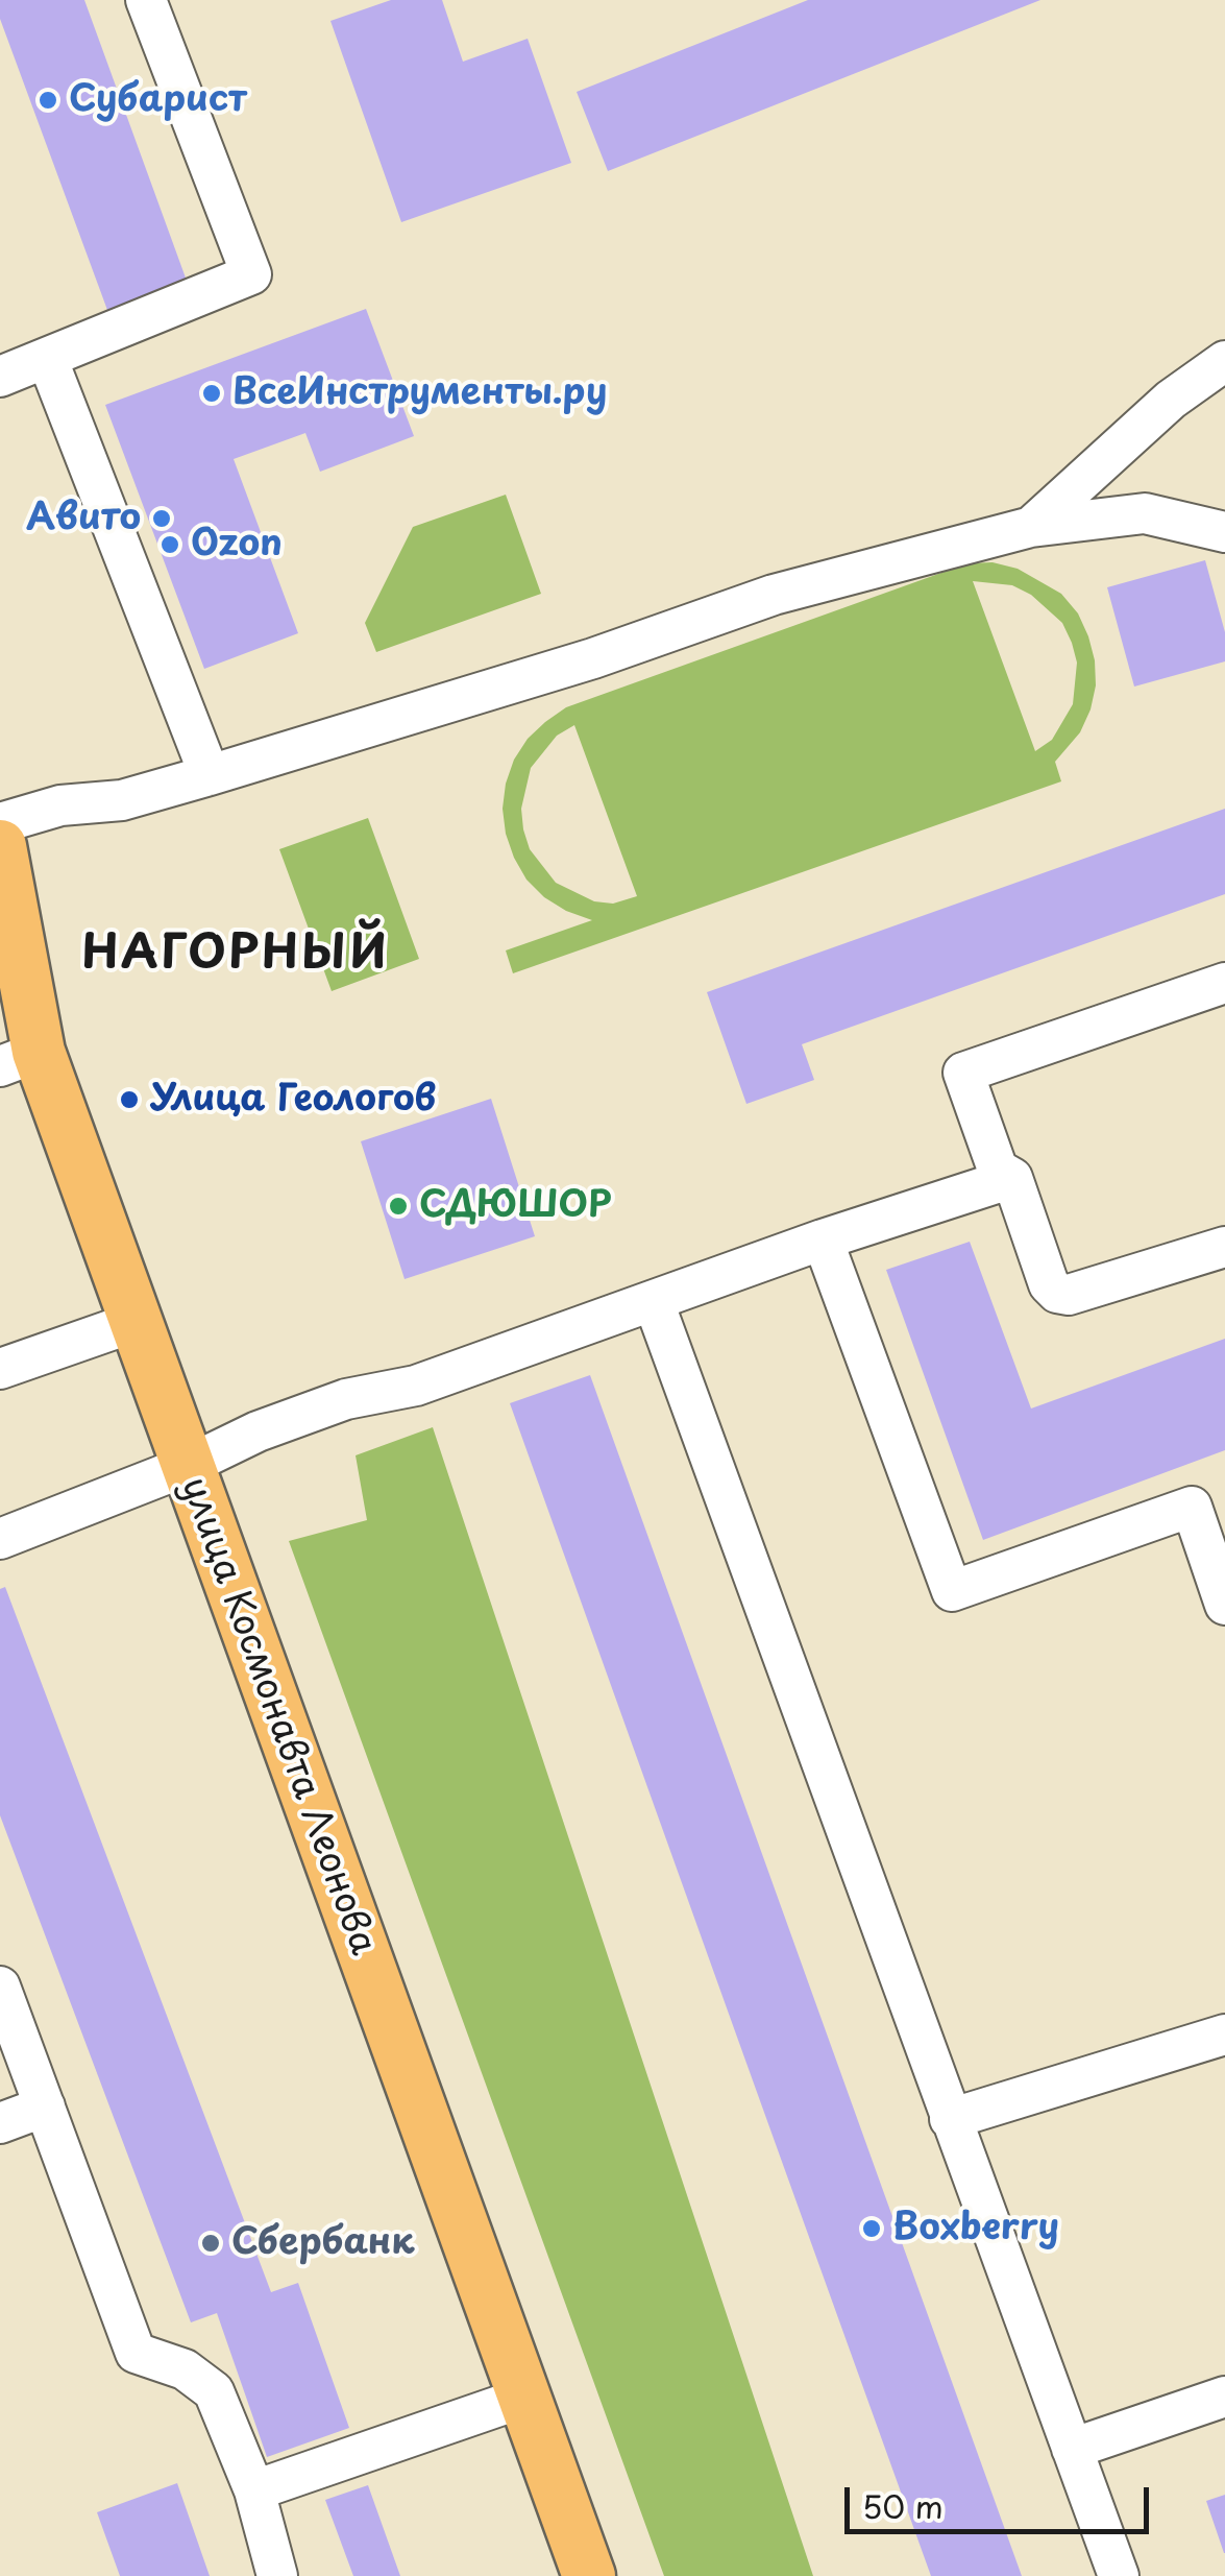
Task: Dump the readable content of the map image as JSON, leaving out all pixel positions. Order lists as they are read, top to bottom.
{
  "streets": {
    "main road": ["улица Космонавта Леонова"]
  },
  "districts": ["НАГОРНЫЙ"],
  "places": [
    "Субарист",
    "ВсеИнструменты.ру",
    "Авито",
    "Ozon",
    "Улица Геологов",
    "СДЮШОР",
    "Boxberry",
    "Сбербанк"
  ],
  "scale_bar": "50 m"
}
